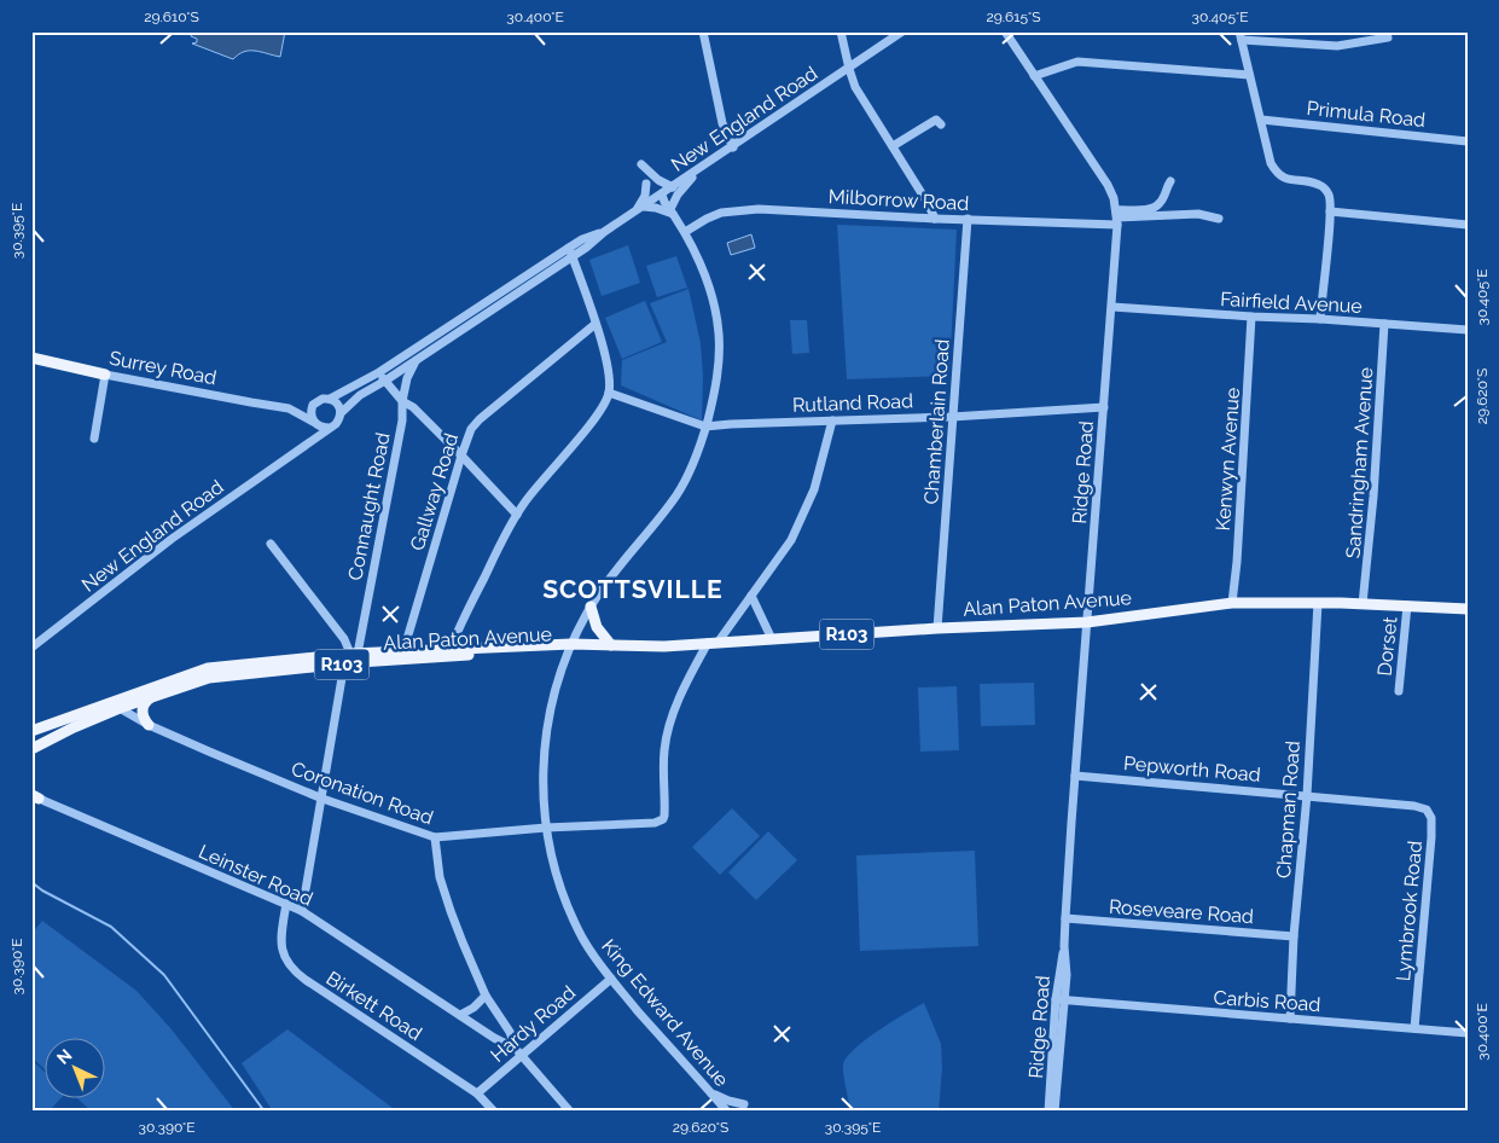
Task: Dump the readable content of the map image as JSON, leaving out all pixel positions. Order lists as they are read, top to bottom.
{
  "streets": {
    "main road": ["Surrey Road", "Alan Paton Avenue", "R103"],
    "street": [
      "Primula Road",
      "New England Road",
      "Milborrow Road",
      "Fairfield Avenue",
      "Rutland Road",
      "Chamberlain Road",
      "Kenwyn Avenue",
      "Sandringham Avenue",
      "Ridge Road",
      "Gallway Road",
      "Connaught Road",
      "Dorset",
      "Pepworth Road",
      "Coronation Road",
      "Chapman Road",
      "Leinster Road",
      "Roseveare Road",
      "Lymbrook Road",
      "Carbis Road",
      "Birkett Road",
      "King Edward Avenue",
      "Hardy Road"
    ]
  },
  "crossings": [
    ["New England Road", "Surrey Road"],
    ["New England Road", "Connaught Road"],
    ["New England Road", "King Edward Avenue"],
    ["Milborrow Road", "Chamberlain Road"],
    ["Milborrow Road", "Ridge Road"],
    ["Milborrow Road", "King Edward Avenue"],
    ["Fairfield Avenue", "Kenwyn Avenue"],
    ["Fairfield Avenue", "Sandringham Avenue"],
    ["Fairfield Avenue", "Ridge Road"],
    ["Rutland Road", "Chamberlain Road"],
    ["Rutland Road", "Ridge Road"],
    ["Rutland Road", "King Edward Avenue"],
    ["Chamberlain Road", "Alan Paton Avenue"],
    ["Kenwyn Avenue", "Alan Paton Avenue"],
    ["Sandringham Avenue", "Alan Paton Avenue"],
    ["Ridge Road", "Alan Paton Avenue"],
    ["Ridge Road", "Pepworth Road"],
    ["Ridge Road", "Roseveare Road"],
    ["Ridge Road", "Carbis Road"],
    ["Gallway Road", "Alan Paton Avenue"],
    ["Connaught Road", "Alan Paton Avenue"],
    ["Alan Paton Avenue", "Dorset"],
    ["Alan Paton Avenue", "Coronation Road"],
    ["Alan Paton Avenue", "Chapman Road"],
    ["Alan Paton Avenue", "King Edward Avenue"],
    ["Pepworth Road", "Chapman Road"],
    ["Pepworth Road", "Lymbrook Road"],
    ["Coronation Road", "King Edward Avenue"],
    ["Chapman Road", "Roseveare Road"],
    ["Chapman Road", "Carbis Road"],
    ["Leinster Road", "Birkett Road"],
    ["Leinster Road", "Hardy Road"],
    ["Lymbrook Road", "Carbis Road"],
    ["Birkett Road", "Hardy Road"],
    ["King Edward Avenue", "Hardy Road"]
  ],
  "districts": ["SCOTTSVILLE"],
  "north": "top left",
  "coordinates": [
    "29.610°S",
    "30.400°E",
    "29.615°S",
    "30.405°E",
    "30.395°E",
    "29.620°S",
    "30.390°E"
  ]
}
